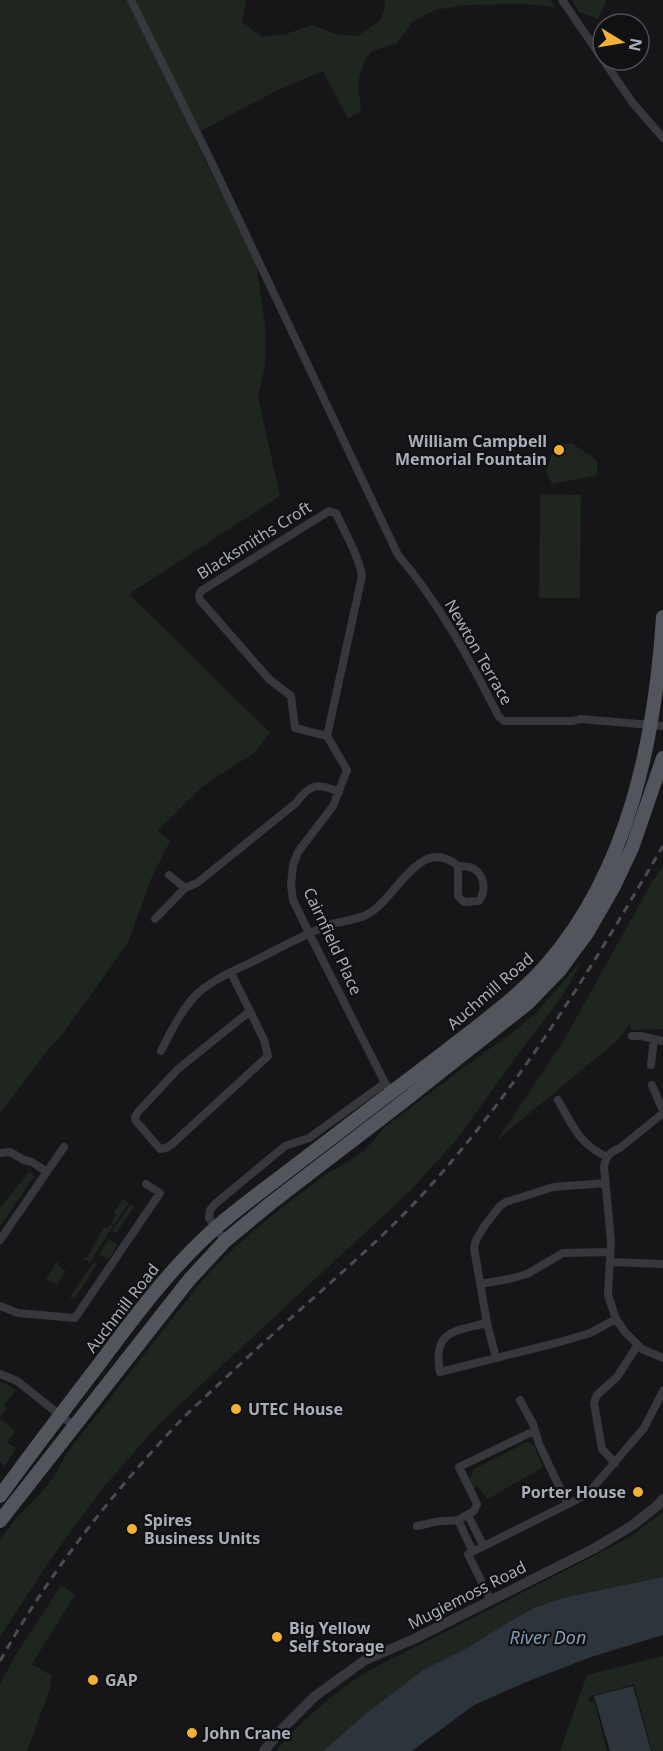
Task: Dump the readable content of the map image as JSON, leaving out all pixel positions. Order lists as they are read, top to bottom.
{
  "streets": {
    "main road": ["Auchmill Road"],
    "street": [
      "Blacksmiths Croft",
      "Newton Terrace",
      "Cairnfield Place",
      "Mugiemoss Road"
    ]
  },
  "crossings": [
    ["Blacksmiths Croft", "Cairnfield Place"],
    ["Newton Terrace", "Auchmill Road"],
    ["Cairnfield Place", "Auchmill Road"]
  ],
  "water": ["River Don"],
  "places": [
    "William Campbell Memorial Fountain",
    "UTEC House",
    "Porter House",
    "Spires Business Units",
    "Big Yellow Self Storage",
    "GAP",
    "John Crane"
  ],
  "north": "right"
}
